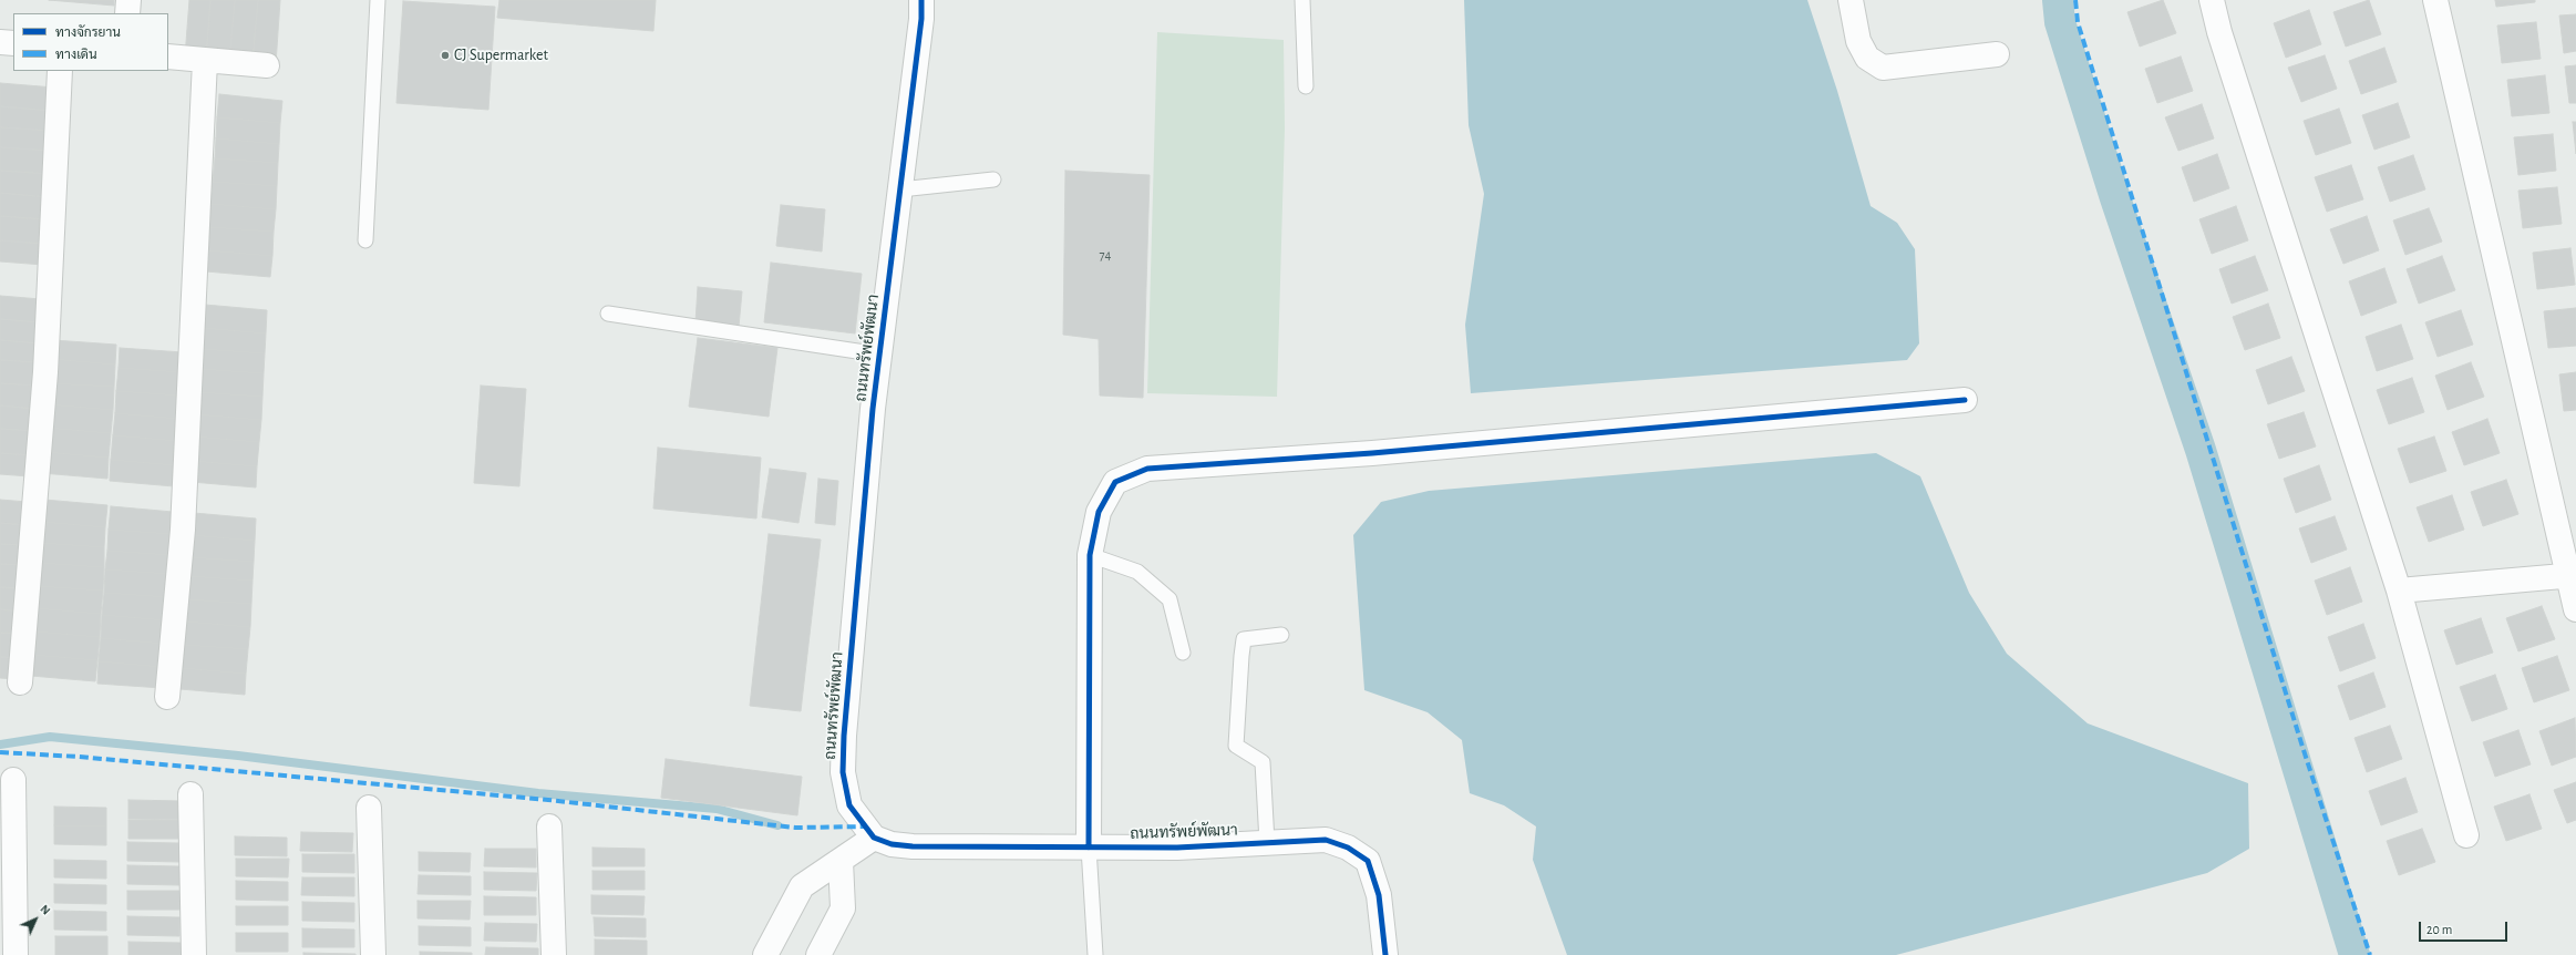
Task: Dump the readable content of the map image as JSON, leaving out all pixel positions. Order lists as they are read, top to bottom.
{
  "streets": {
    "street": ["ถนนทรัพย์พัฒนา"]
  },
  "places": ["CJ Supermarket"],
  "house_numbers": ["74"],
  "legend": ["ทางจักรยาน", "ทางเดิน"],
  "scale_bar": "20 m",
  "north": "top right"
}
